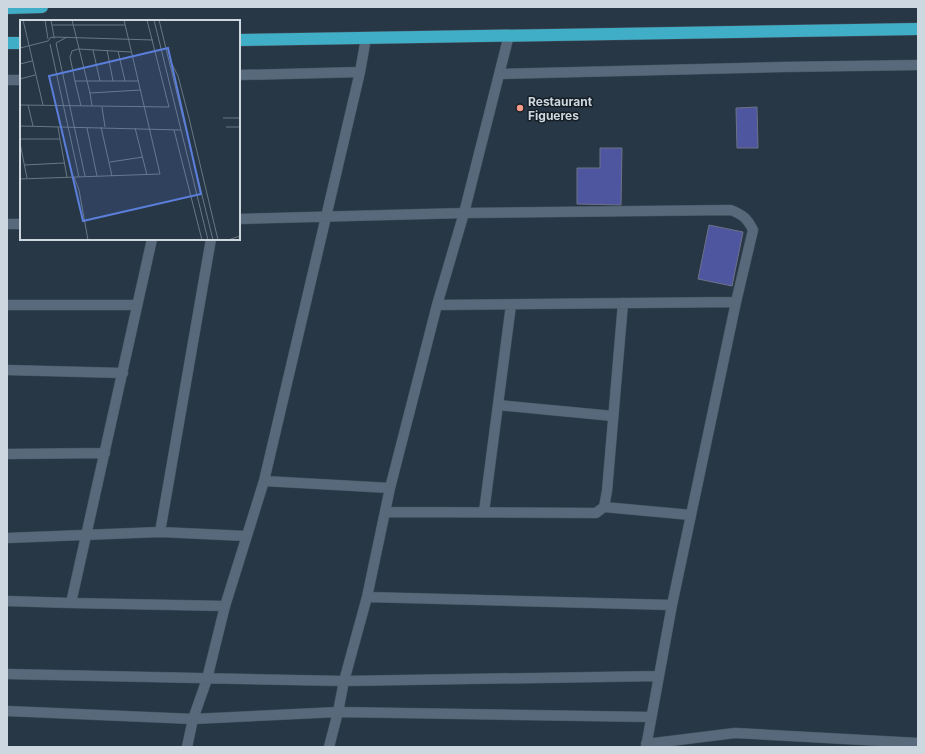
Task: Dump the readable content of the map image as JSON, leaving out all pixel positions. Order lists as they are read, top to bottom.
{
  "places": ["Restaurant Figueres"]
}
